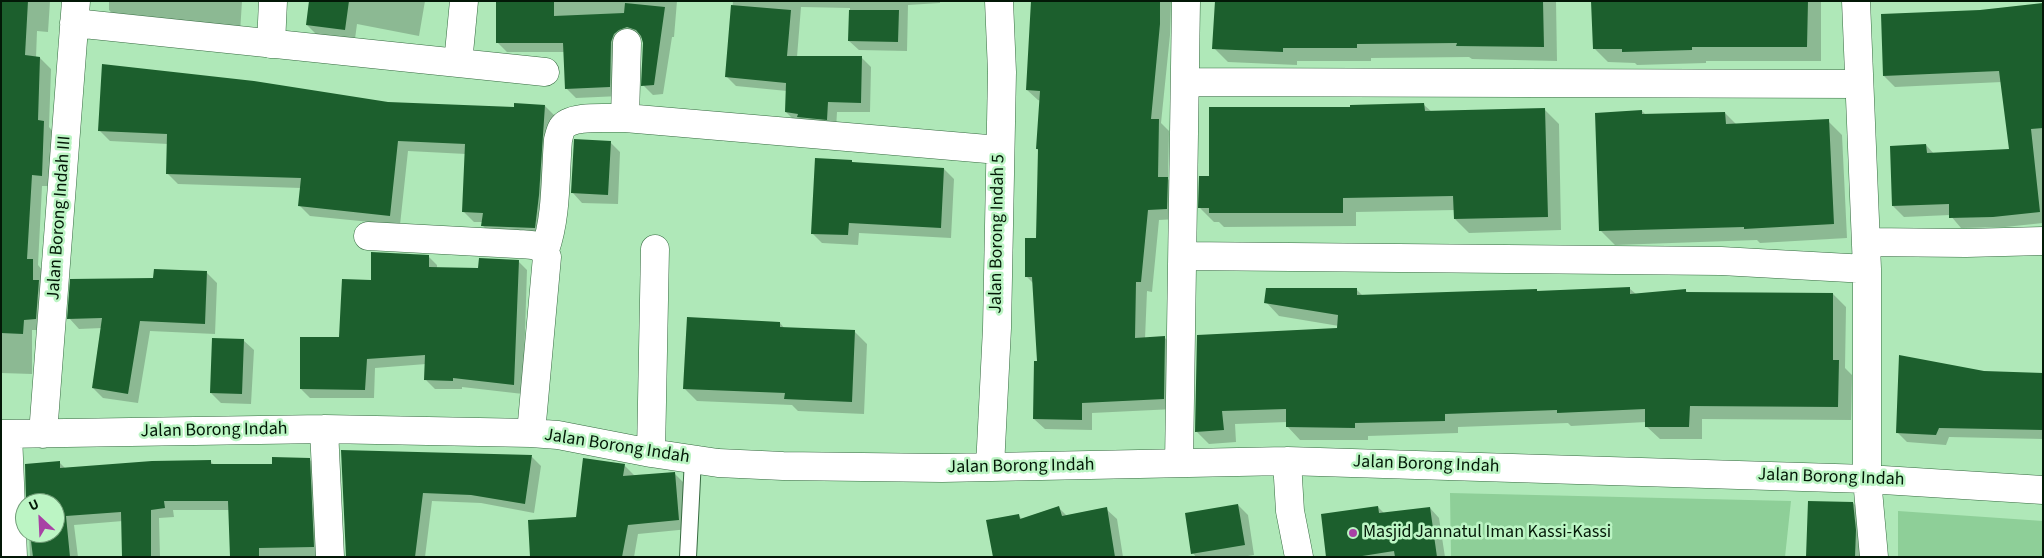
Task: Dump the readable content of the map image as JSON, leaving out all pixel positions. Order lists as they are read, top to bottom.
{
  "streets": {
    "street": ["Jalan Borong Indah III", "Jalan Borong Indah 5", "Jalan Borong Indah"]
  },
  "crossings": [
    ["Jalan Borong Indah III", "Jalan Borong Indah"],
    ["Jalan Borong Indah 5", "Jalan Borong Indah"]
  ],
  "places": ["Masjid Jannatul Iman Kassi-Kassi"],
  "north": "top left"
}
